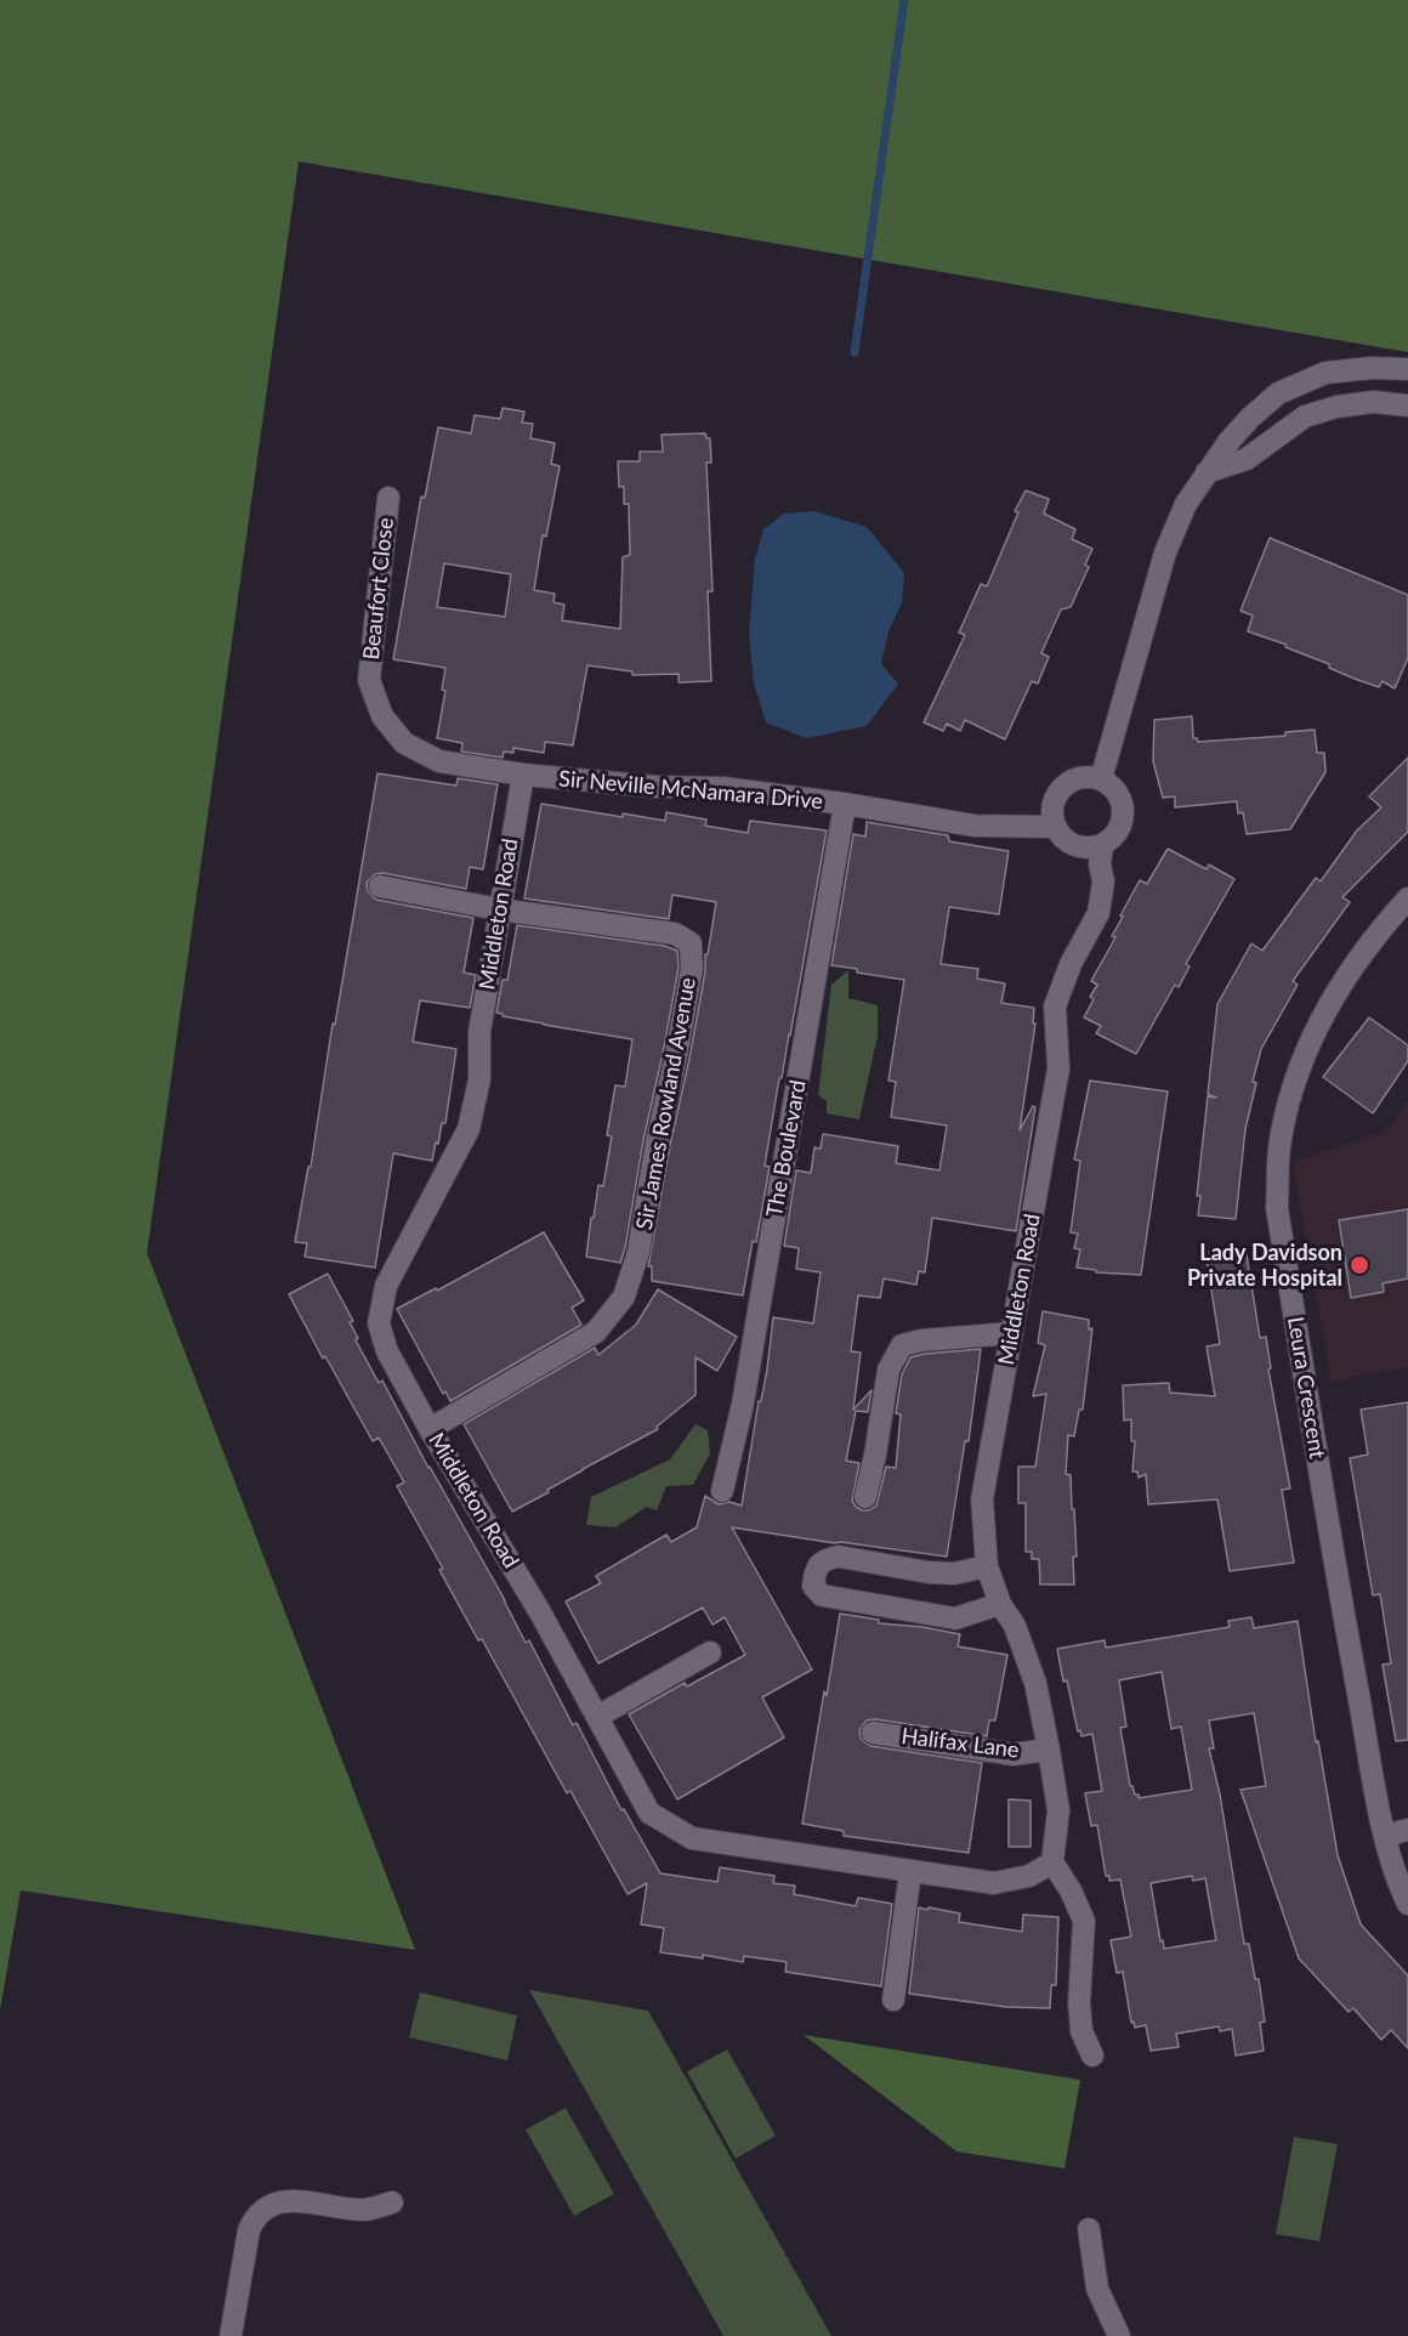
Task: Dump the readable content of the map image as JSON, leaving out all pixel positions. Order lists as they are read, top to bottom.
{
  "streets": {
    "street": [
      "Beaufort Close",
      "Sir Neville McNamara Drive",
      "Middleton Road",
      "Sir James Rowland Avenue",
      "The Boulevard",
      "Leura Crescent",
      "Halifax Lane"
    ]
  },
  "crossings": [
    ["Beaufort Close", "Sir Neville McNamara Drive"],
    ["Sir Neville McNamara Drive", "Middleton Road"],
    ["Sir Neville McNamara Drive", "The Boulevard"],
    ["Middleton Road", "Sir James Rowland Avenue"],
    ["Middleton Road", "Halifax Lane"]
  ],
  "places": ["Lady Davidson Private Hospital"]
}
